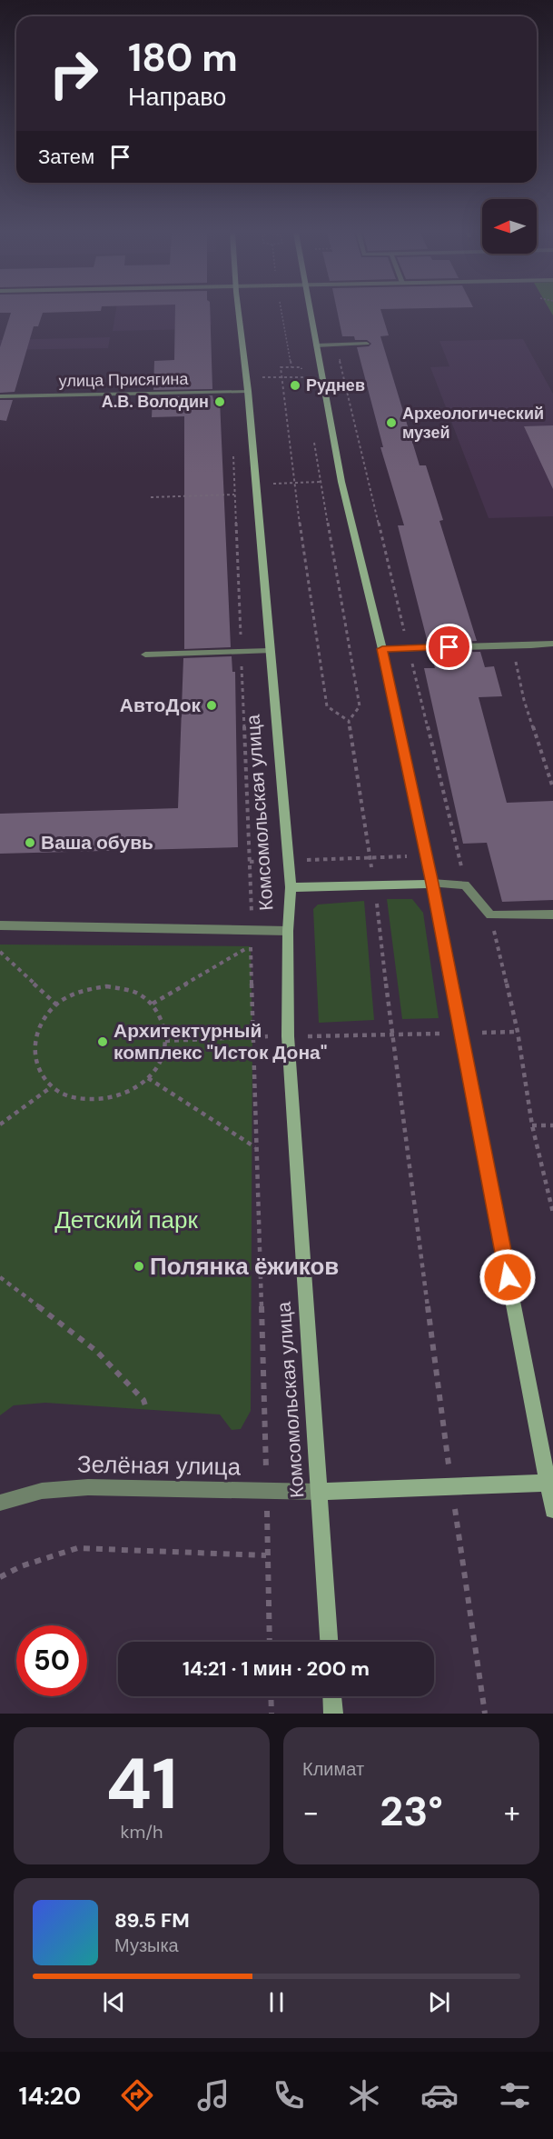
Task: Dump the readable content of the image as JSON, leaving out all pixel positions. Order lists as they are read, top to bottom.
{
  "streets": {
    "main road": ["Комсомольская улица"],
    "street": ["улица Присягина", "Зелёная улица"]
  },
  "crossings": [
    ["улица Присягина", "Комсомольская улица"],
    ["Комсомольская улица", "Зелёная улица"]
  ],
  "parks": ["Детский парк"],
  "places": [
    "Руднев",
    "А.В. Володин",
    "Археологический музей",
    "АвтоДок",
    "Ваша обувь",
    "Архитектурный комплекс \"Исток Дона\"",
    "Полянка ёжиков"
  ],
  "north": "left",
  "page": {
    "turn": ["180 m", "Направо"],
    "then": "Затем",
    "limit": "50",
    "trip": "14:21 · 1 мин · 200 m",
    "tile": [
      ["41", "km/h"],
      "Климат"
    ],
    "heat": ["−", "23°", "+"],
    "song": ["89.5 FM", "Музыка"],
    "tabs": "14:20"
  }
}
